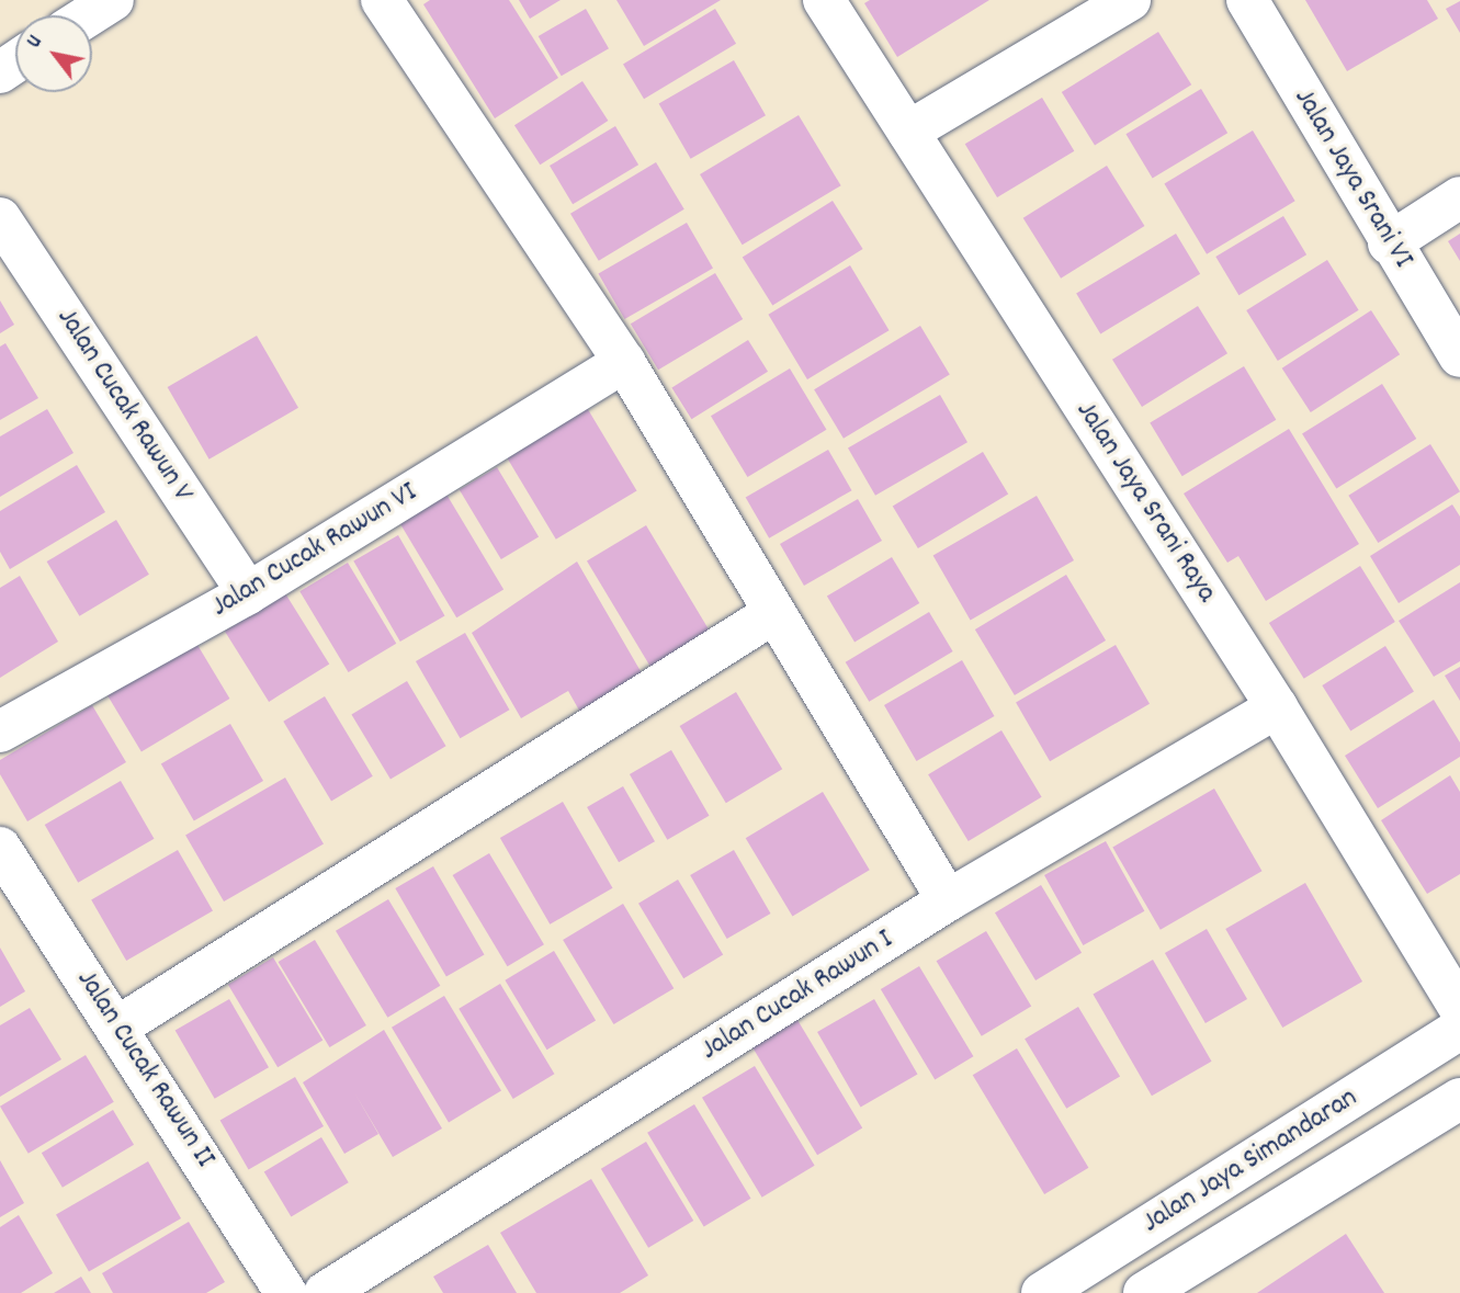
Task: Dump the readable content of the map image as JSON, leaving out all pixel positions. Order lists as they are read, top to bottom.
{
  "streets": {
    "street": [
      "Jalan Jaya Srani VI",
      "Jalan Cucak Rawun V",
      "Jalan Jaya Srani Raya",
      "Jalan Cucak Rawun VI",
      "Jalan Cucak Rawun I",
      "Jalan Cucak Rawun II",
      "Jalan Jaya Simandaran"
    ]
  },
  "crossings": [
    ["Jalan Cucak Rawun V", "Jalan Cucak Rawun VI"],
    ["Jalan Jaya Srani Raya", "Jalan Cucak Rawun I"]
  ],
  "north": "top left"
}
